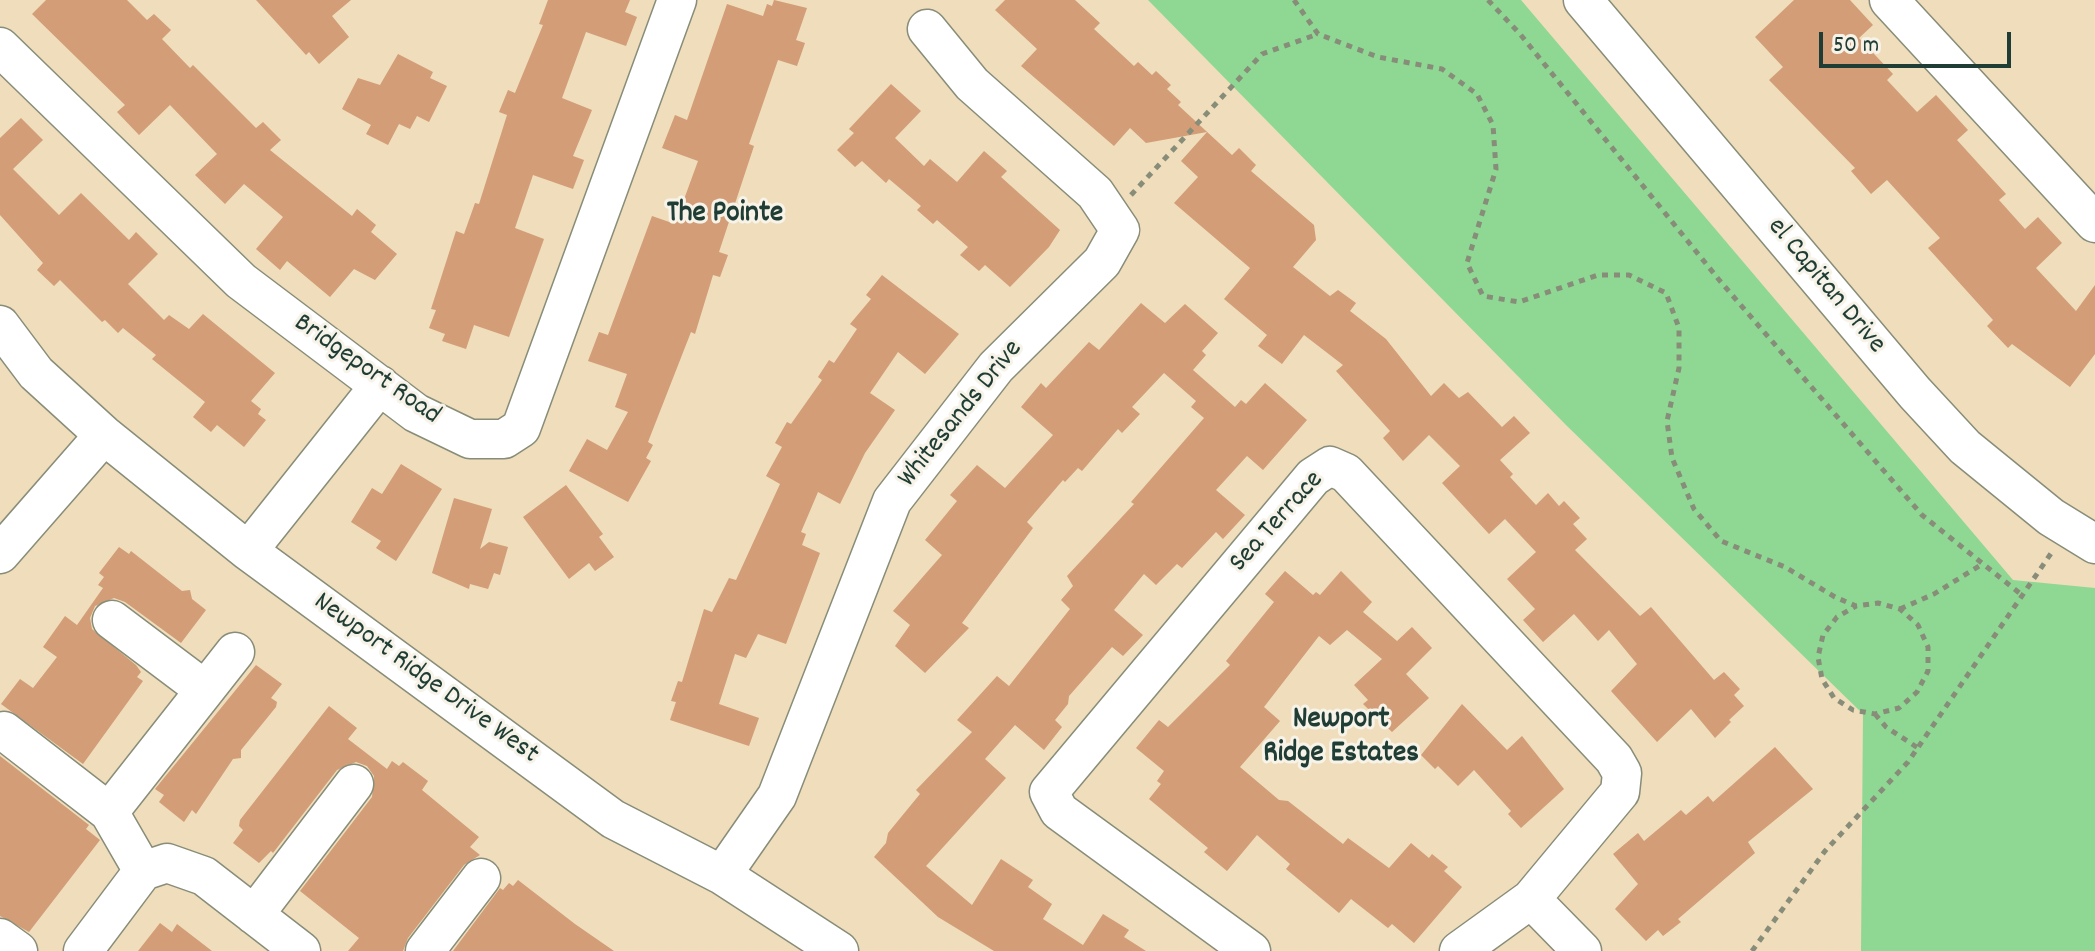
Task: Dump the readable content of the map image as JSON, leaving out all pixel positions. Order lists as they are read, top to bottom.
{
  "streets": {
    "street": [
      "el Capitan Drive",
      "Bridgeport Road",
      "Whitesands Drive",
      "Sea Terrace",
      "Newport Ridge Drive West"
    ]
  },
  "crossings": [
    ["Whitesands Drive", "Newport Ridge Drive West"]
  ],
  "districts": ["The Pointe", "Newport Ridge Estates"],
  "scale_bar": "50 m"
}
